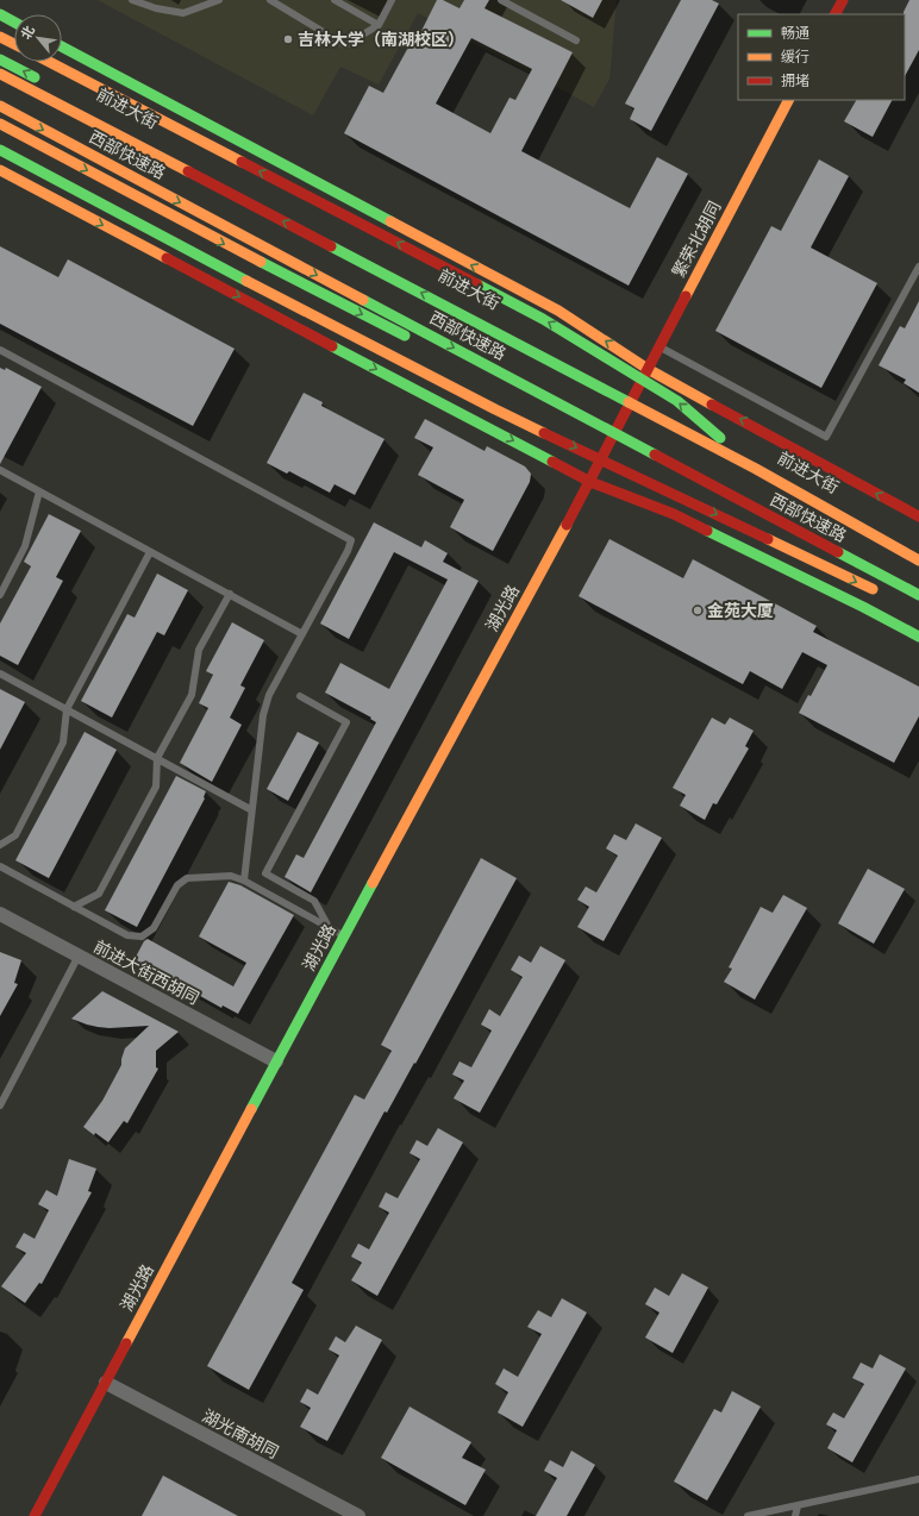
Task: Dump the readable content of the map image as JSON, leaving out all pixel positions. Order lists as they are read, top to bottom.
{
  "streets": {
    "main road": [
      "前进大街",
      "西部快速路",
      "繁荣北胡同",
      "湖光路"
    ],
    "street": ["前进大街西胡同", "湖光南胡同"]
  },
  "crossings": [
    ["前进大街", "繁荣北胡同"],
    ["前进大街", "湖光路"],
    ["繁荣北胡同", "湖光路"],
    ["湖光路", "前进大街西胡同"],
    ["湖光路", "湖光南胡同"]
  ],
  "places": ["吉林大学（南湖校区）", "金苑大厦"],
  "legend": ["畅通", "缓行", "拥堵"],
  "north": "top left"
}
